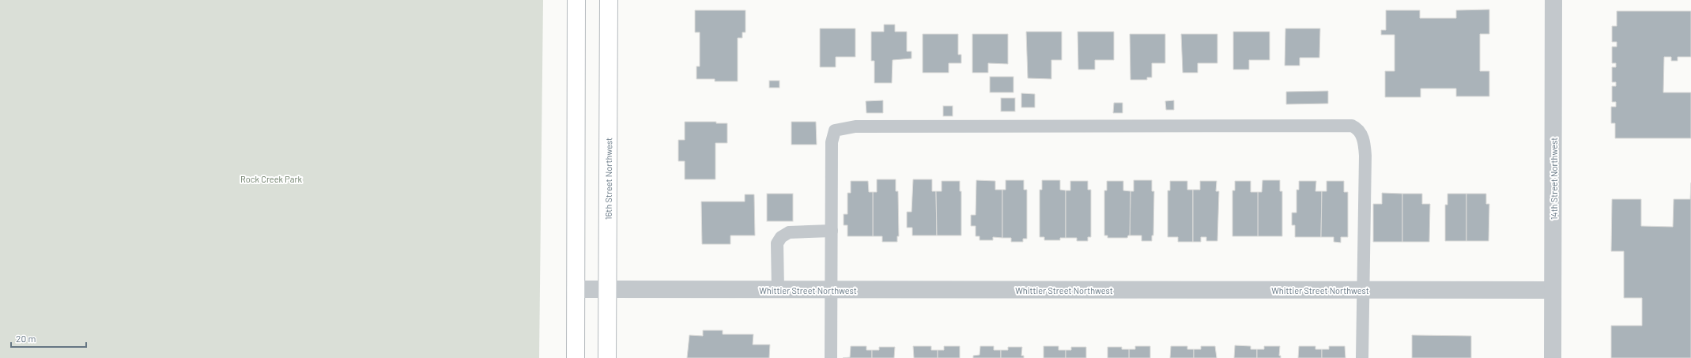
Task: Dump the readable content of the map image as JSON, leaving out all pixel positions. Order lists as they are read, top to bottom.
{
  "streets": {
    "main road": ["16th Street Northwest"],
    "street": ["14th Street Northwest", "Whittier Street Northwest"]
  },
  "crossings": [
    ["14th Street Northwest", "Whittier Street Northwest"],
    ["16th Street Northwest", "Whittier Street Northwest"]
  ],
  "parks": ["Rock Creek Park"],
  "scale_bar": "20 m"
}
